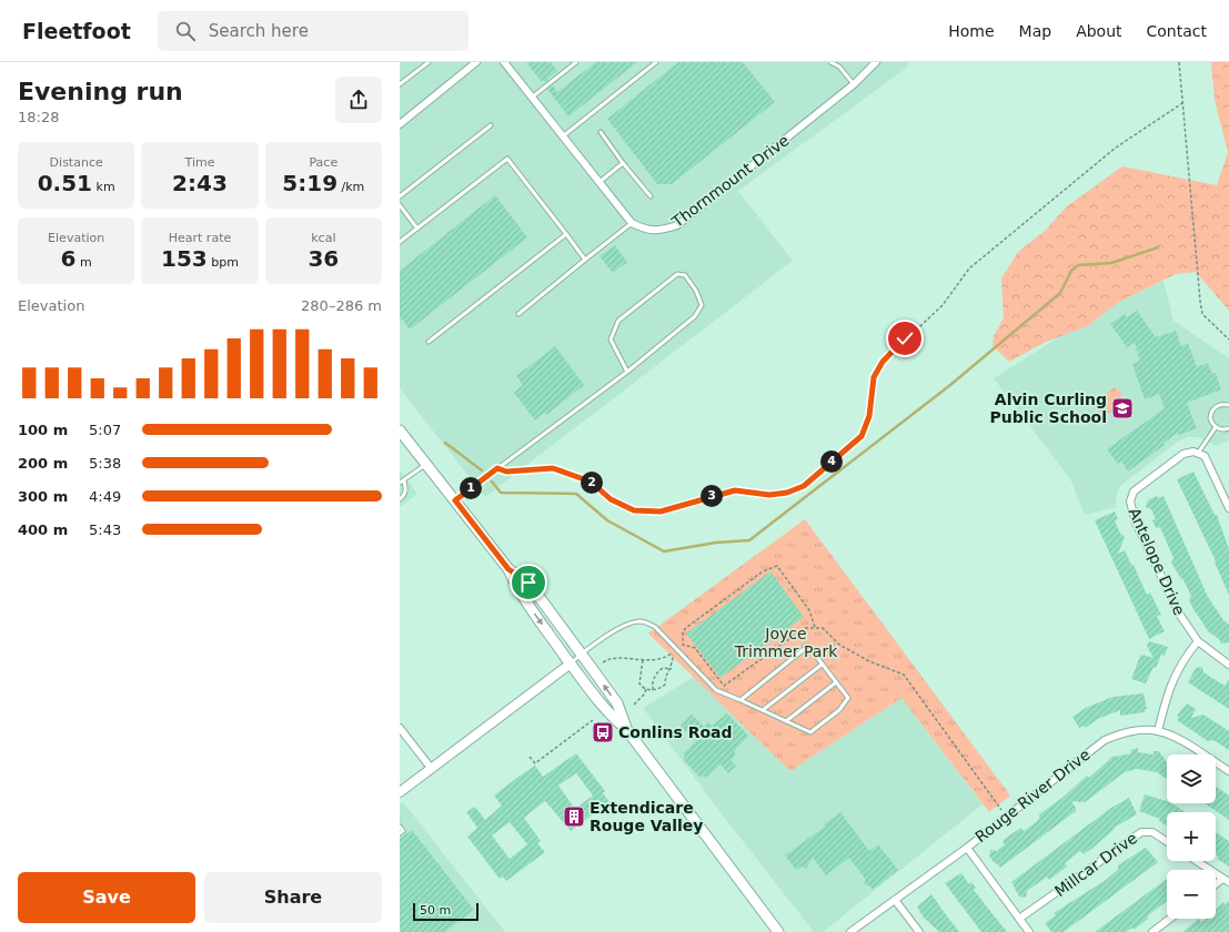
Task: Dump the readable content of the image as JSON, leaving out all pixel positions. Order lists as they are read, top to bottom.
{
  "streets": {
    "street": [
      "Thornmount Drive",
      "Antelope Drive",
      "Rouge River Drive",
      "Millcar Drive"
    ]
  },
  "parks": ["Joyce Trimmer Park"],
  "places": {
    "school or university": ["Alvin Curling Public School"],
    "bus stop": ["Conlins Road"],
    "building": ["Extendicare Rouge Valley"]
  },
  "scale_bar": "50 m",
  "page": {
    "header": "Fleetfoot",
    "search": "Search here",
    "nav": [
      "Home",
      "Map",
      "About",
      "Contact"
    ],
    "heading": ["Evening run", "18:28"],
    "stats": [
      ["Distance", "0.51 km"],
      ["Time", "2:43"],
      ["Pace", "5:19 /km"],
      ["Elevation", "6 m"],
      ["Heart rate", "153 bpm"],
      ["kcal", "36"]
    ],
    "chart": ["Elevation", "280–286 m"],
    "list": [
      {
        "name": "100 m",
        "note": "5:07"
      },
      {
        "name": "200 m",
        "note": "5:38"
      },
      {
        "name": "300 m",
        "note": "4:49"
      },
      {
        "name": "400 m",
        "note": "5:43"
      }
    ],
    "pins": [
      "4",
      "2",
      "1",
      "3"
    ],
    "map_buttons": ["+", "−"],
    "buttons": ["Save", "Share"],
    "scale": "50 m"
  }
}
